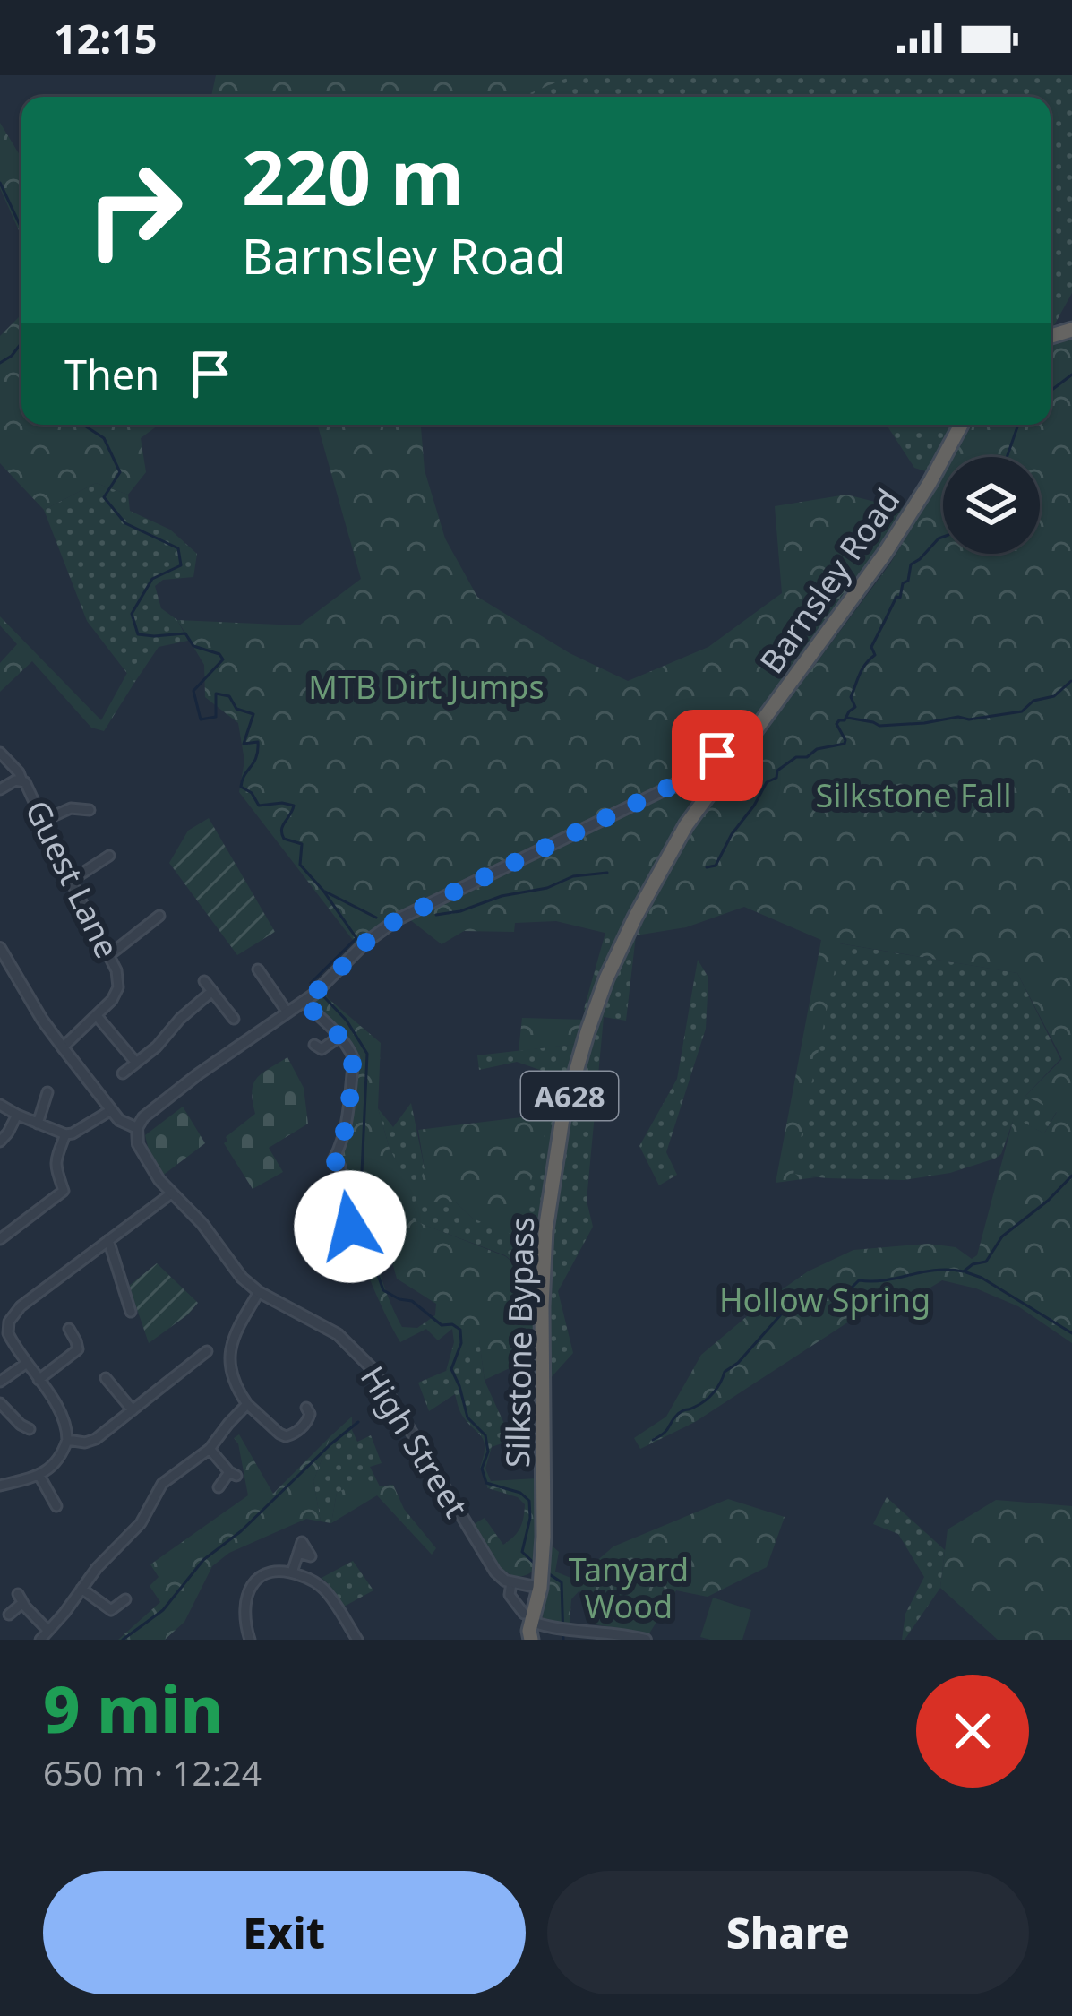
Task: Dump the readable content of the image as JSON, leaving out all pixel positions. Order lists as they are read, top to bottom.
{
  "streets": {
    "highway": ["Barnsley Road", "A628", "Silkstone Bypass"],
    "street": ["Guest Lane", "High Street"]
  },
  "crossings": [
    ["Barnsley Road", "Silkstone Bypass"],
    ["Barnsley Road", "High Street"],
    ["Silkstone Bypass", "High Street"]
  ],
  "parks": [
    "MTB Dirt Jumps",
    "Silkstone Fall",
    "Hollow Spring",
    "Tanyard Wood"
  ],
  "page": {
    "status": "12:15",
    "turn": ["220 m", "Barnsley Road"],
    "then": "Then",
    "heading": ["9 min", "650 m · 12:24"],
    "buttons": ["Exit", "Share"]
  }
}
